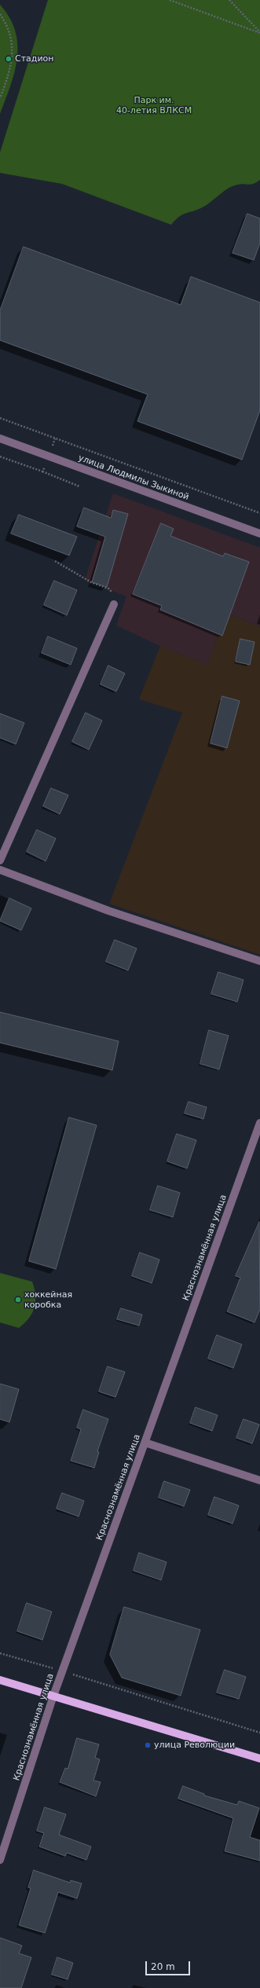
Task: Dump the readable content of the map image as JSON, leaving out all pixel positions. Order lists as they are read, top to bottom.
{
  "streets": {
    "street": ["улица Людмилы Зыкиной", "Краснознамённая улица"]
  },
  "parks": ["Парк им. 40-летия ВЛКСМ"],
  "places": ["Стадион", "хоккейная коробка", "улица Революции"],
  "scale_bar": "20 m"
}
